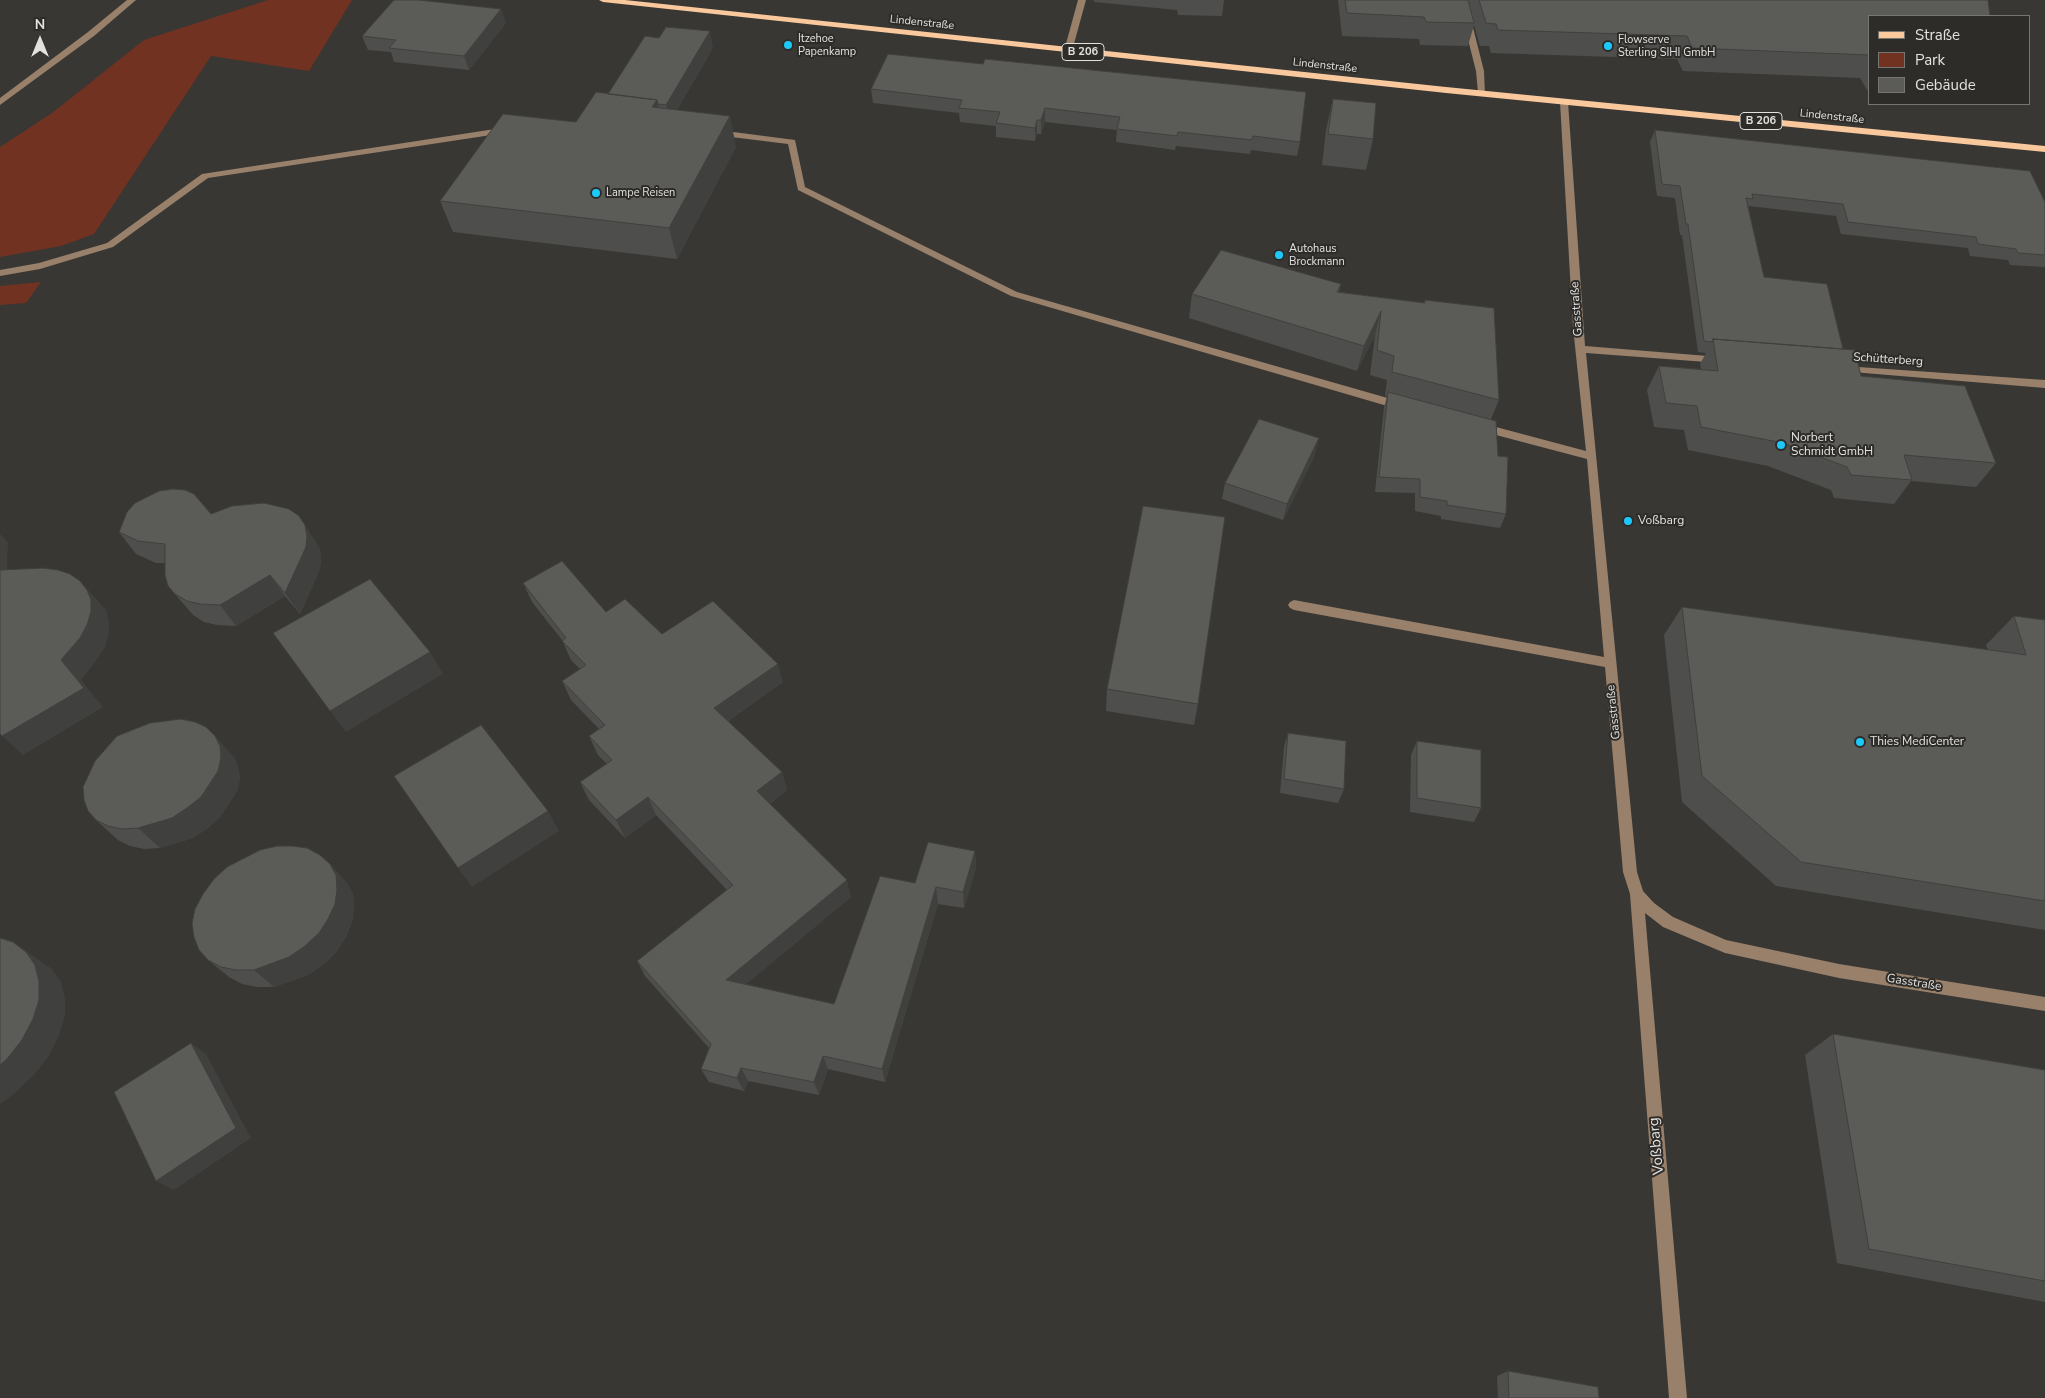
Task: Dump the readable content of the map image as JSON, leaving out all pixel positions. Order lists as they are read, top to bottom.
{
  "streets": {
    "main road": ["Lindenstraße", "B 206"],
    "street": ["Gasstraße", "Schütterberg", "Voßbarg"]
  },
  "crossings": [
    ["Lindenstraße", "Gasstraße"],
    ["Gasstraße", "Voßbarg"]
  ],
  "places": [
    "Itzehoe Papenkamp",
    "Flowserve Sterling SIHI GmbH",
    "Lampe Reisen",
    "Autohaus Brockmann",
    "Norbert Schmidt GmbH",
    "Voßbarg",
    "Thies MediCenter"
  ],
  "legend": ["Straße", "Park", "Gebäude"],
  "north": "top"
}
